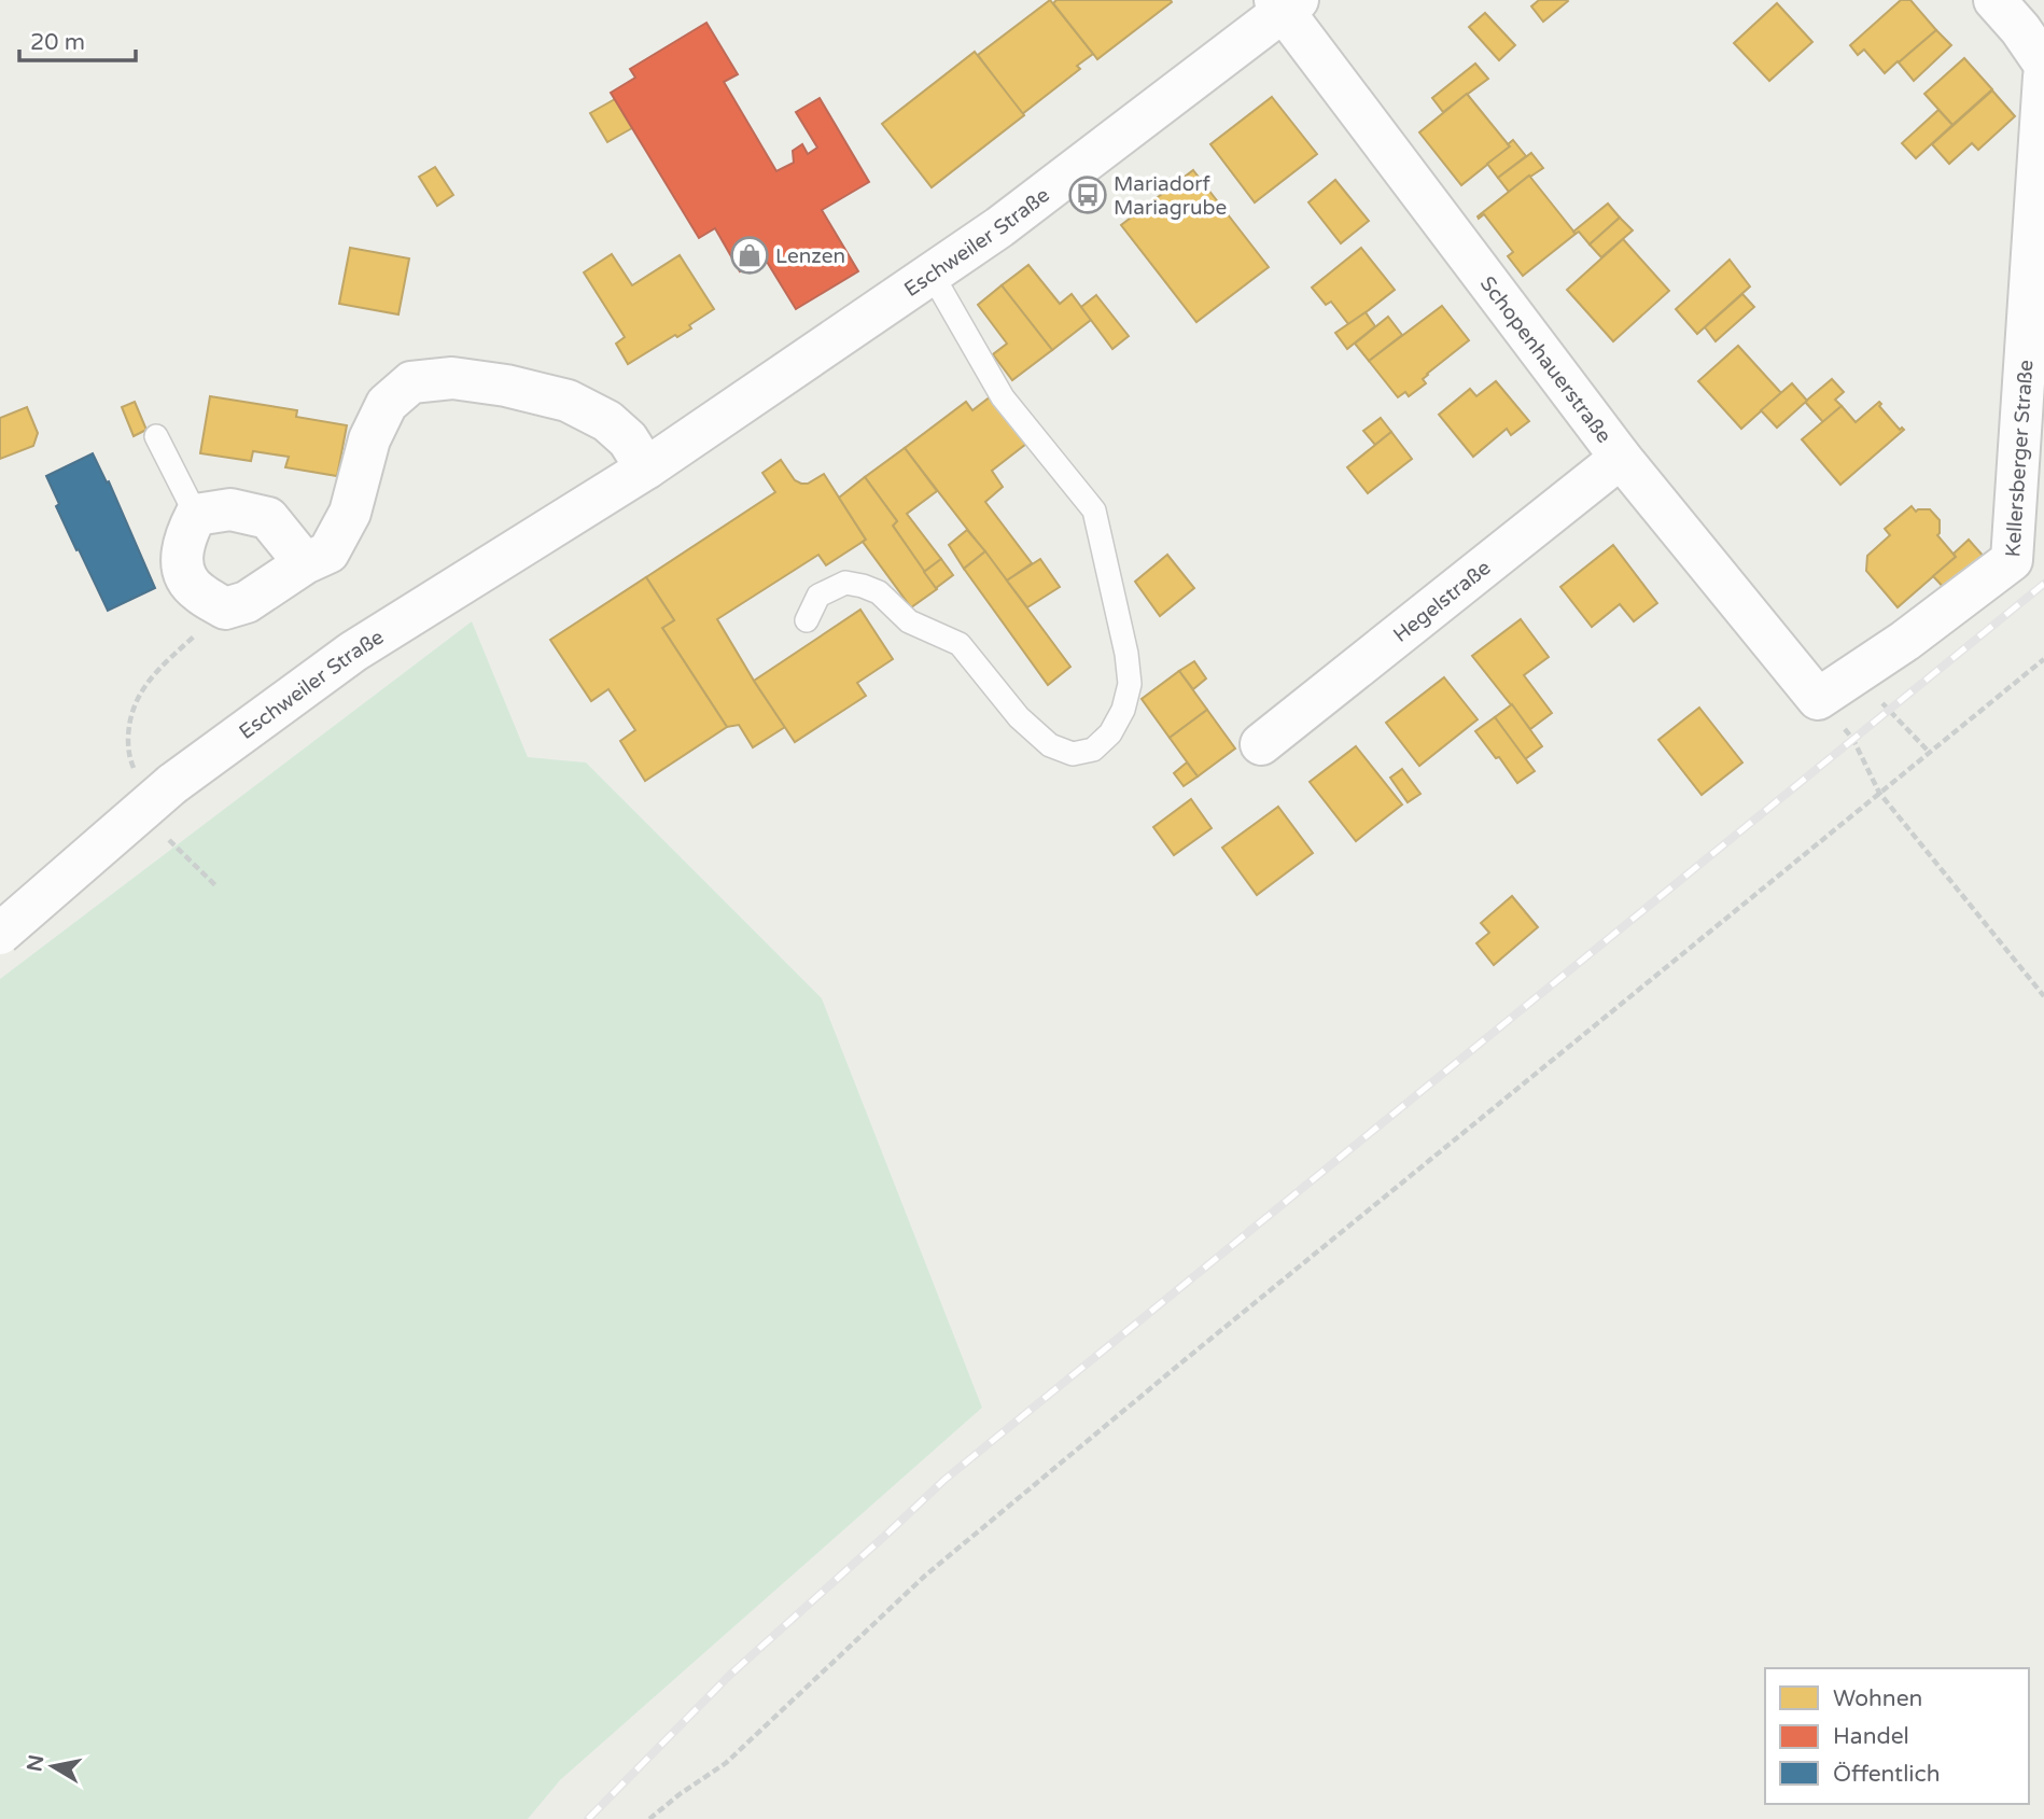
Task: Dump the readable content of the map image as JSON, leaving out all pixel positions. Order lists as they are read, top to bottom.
{
  "streets": {
    "street": [
      "Eschweiler Straße",
      "Schopenhauerstraße",
      "Kellersberger Straße",
      "Hegelstraße"
    ]
  },
  "crossings": [
    ["Eschweiler Straße", "Schopenhauerstraße"],
    ["Schopenhauerstraße", "Kellersberger Straße"],
    ["Schopenhauerstraße", "Hegelstraße"]
  ],
  "places": {
    "bus stop": ["Mariadorf Mariagrube"],
    "shop": ["Lenzen"]
  },
  "legend": ["Wohnen", "Handel", "Öffentlich"],
  "scale_bar": "20 m",
  "north": "left"
}
